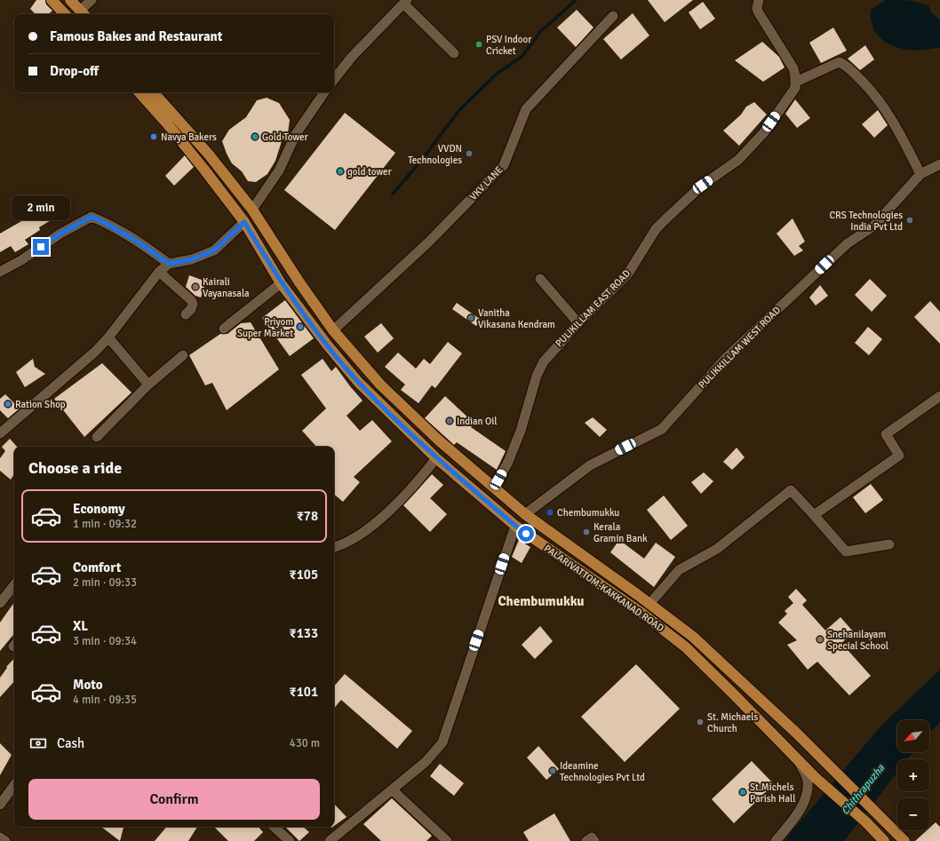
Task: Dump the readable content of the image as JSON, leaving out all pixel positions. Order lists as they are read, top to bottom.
{
  "streets": {
    "main road": ["PALARIVATTOM-KAKKANAD ROAD"],
    "street": ["VKV LANE", "PULIKILLAM EAST ROAD", "PULIKKILLAM WEST ROAD"]
  },
  "districts": ["Chembumukku"],
  "water": ["Chithrapuzha"],
  "places": {
    "other": [
      "PSV Indoor Cricket",
      "Navya Bakers",
      "Gold Tower",
      "VVDN Technologies",
      "gold tower",
      "CRS Technologies India Pvt Ltd",
      "Kairali Vayanasala",
      "Vanitha Vikasana Kendram",
      "Priyom Super Market",
      "Ration Shop",
      "Indian Oil",
      "Kerala Gramin Bank",
      "Snehanilayam Special School",
      "St. Michaels Church",
      "Ideamine Technologies Pvt Ltd",
      "St.Michels Parish Hall"
    ],
    "transit": ["Chembumukku"]
  },
  "north": "bottom left",
  "page": {
    "banner": ["Famous Bakes and Restaurant", "Drop-off"],
    "bubble": "2 min",
    "heading": "Choose a ride",
    "list": [
      {
        "name": "Economy",
        "note": "1 min · 09:32",
        "value": "₹78"
      },
      {
        "name": "Comfort",
        "note": "2 min · 09:33",
        "value": "₹105"
      },
      {
        "name": "XL",
        "note": "3 min · 09:34",
        "value": "₹133"
      },
      {
        "name": "Moto",
        "note": "4 min · 09:35",
        "value": "₹101"
      }
    ],
    "map_buttons": ["+", "−"],
    "pay": ["Cash", "430 m"],
    "buttons": "Confirm"
  }
}
